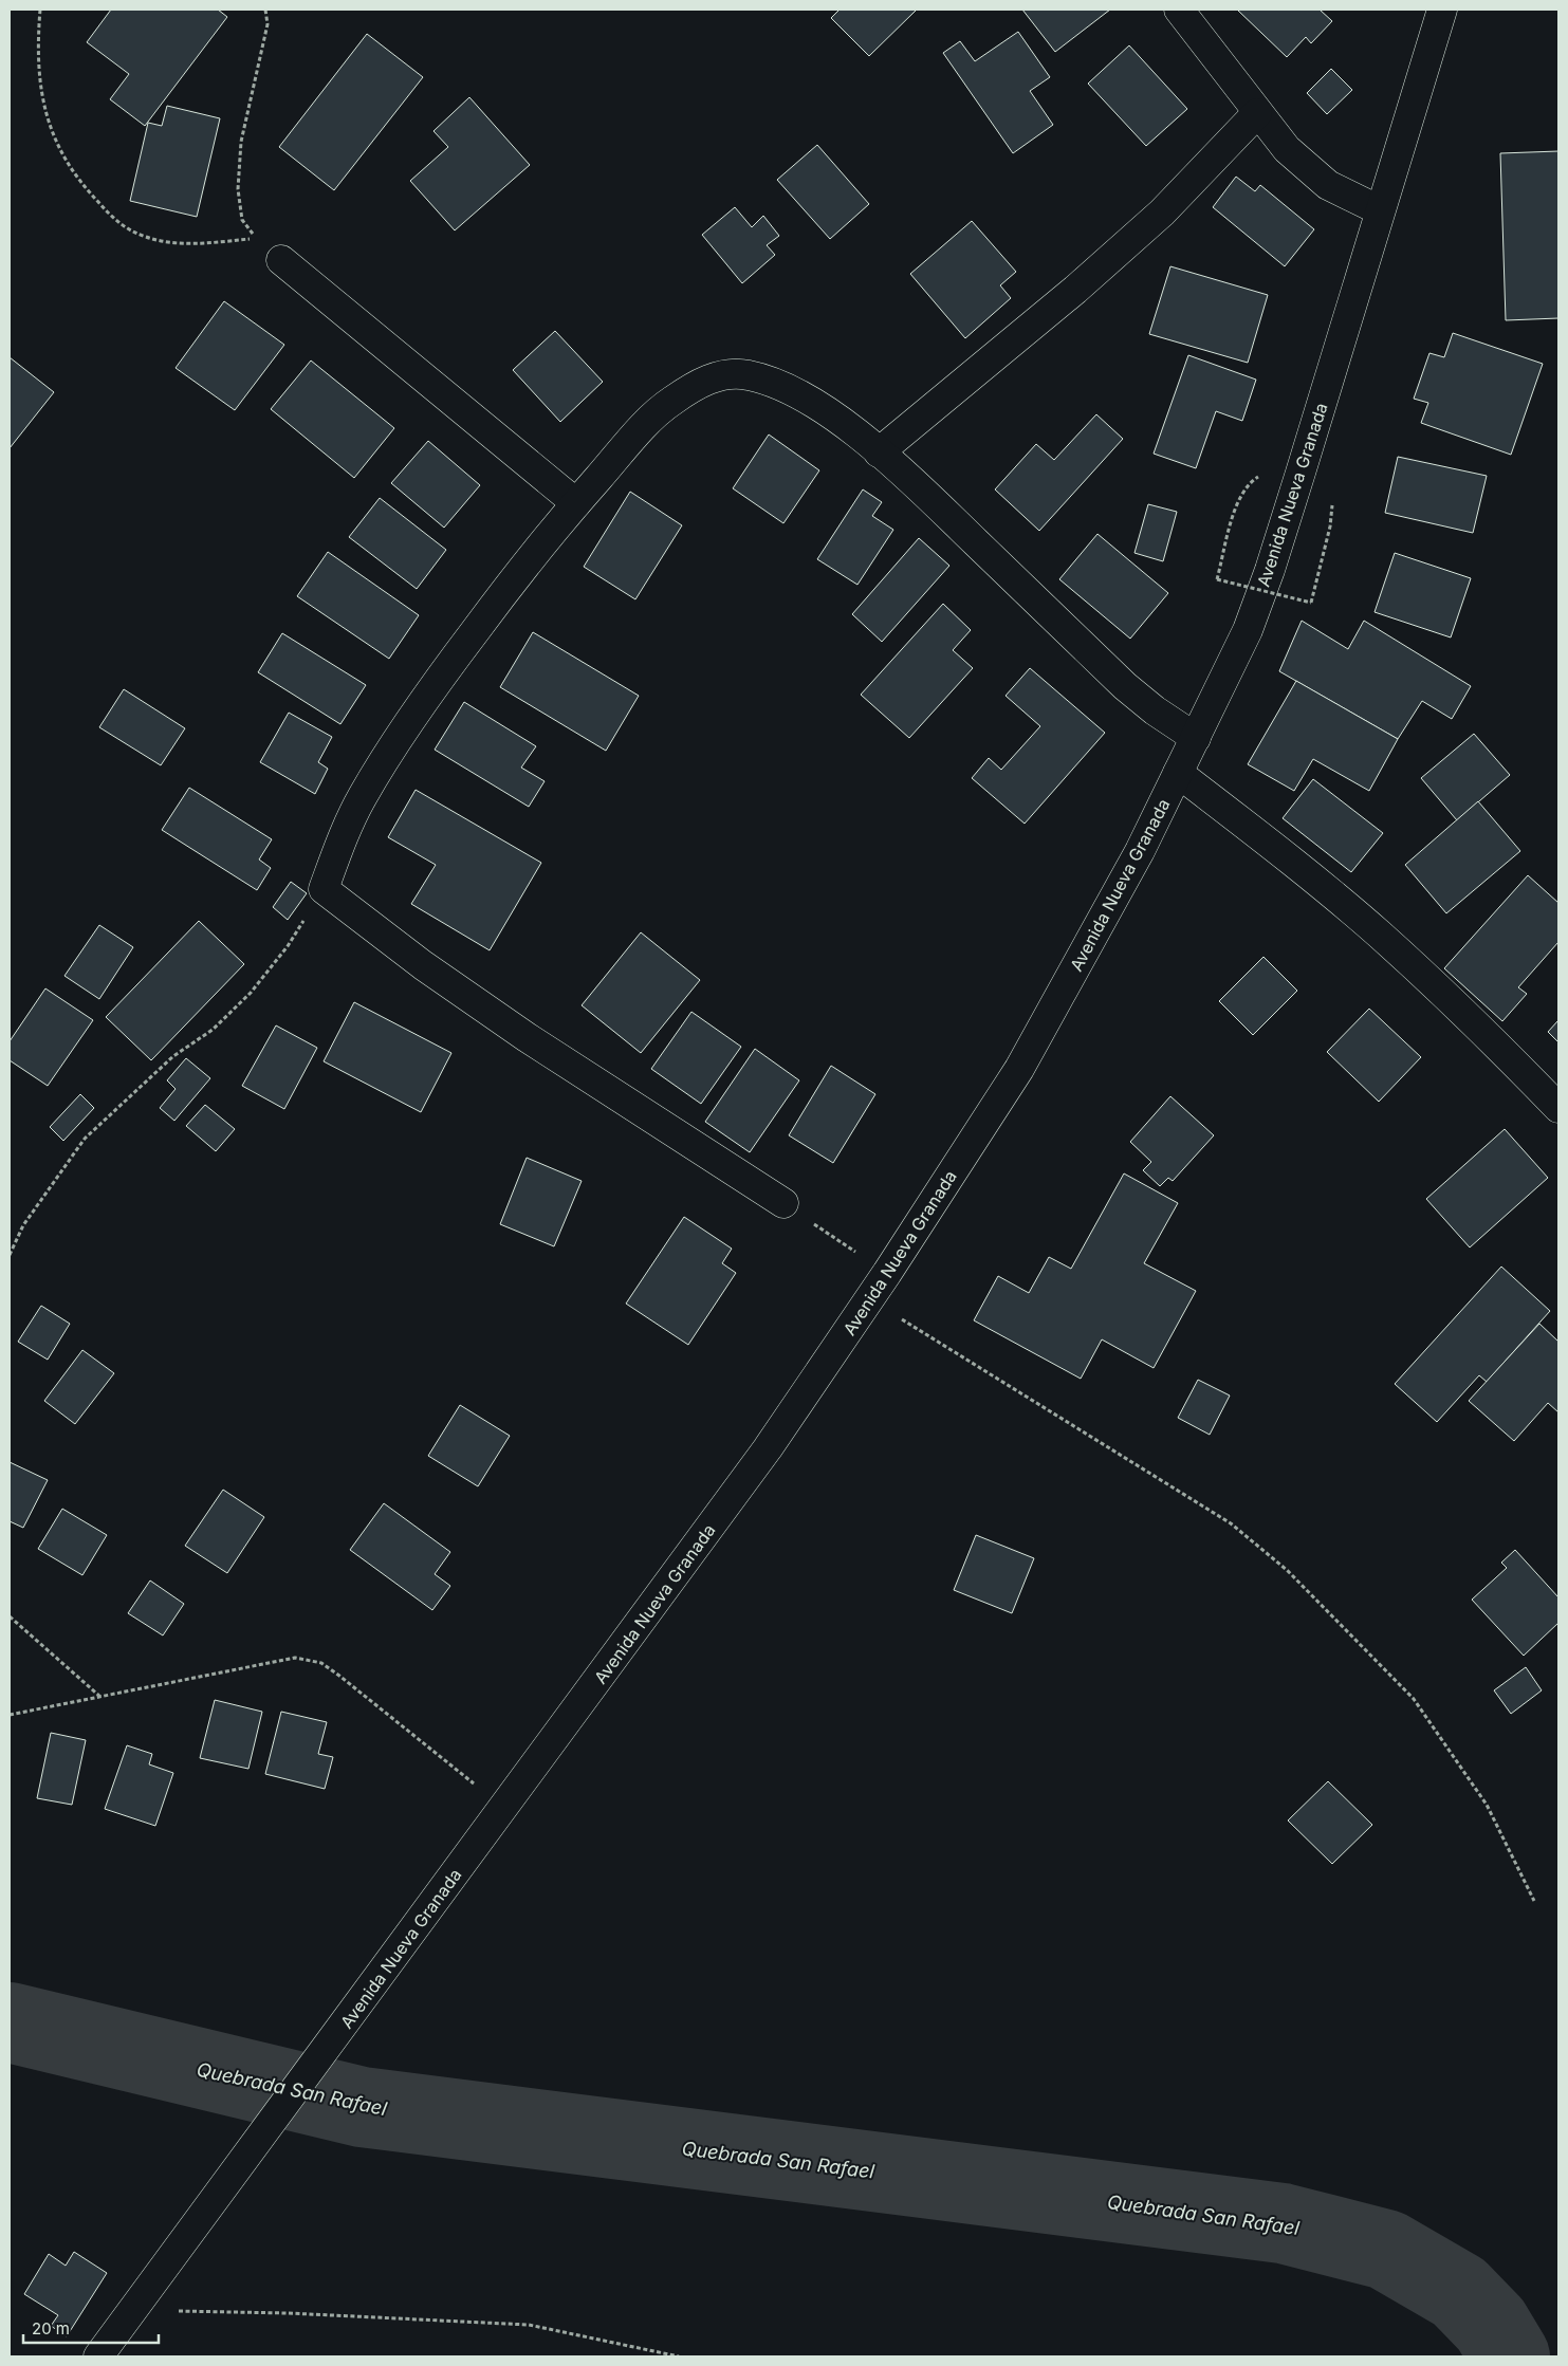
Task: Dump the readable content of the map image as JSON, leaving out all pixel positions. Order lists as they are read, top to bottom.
{
  "streets": {
    "street": ["Avenida Nueva Granada"]
  },
  "water": ["Quebrada San Rafael"],
  "scale_bar": "20 m"
}
